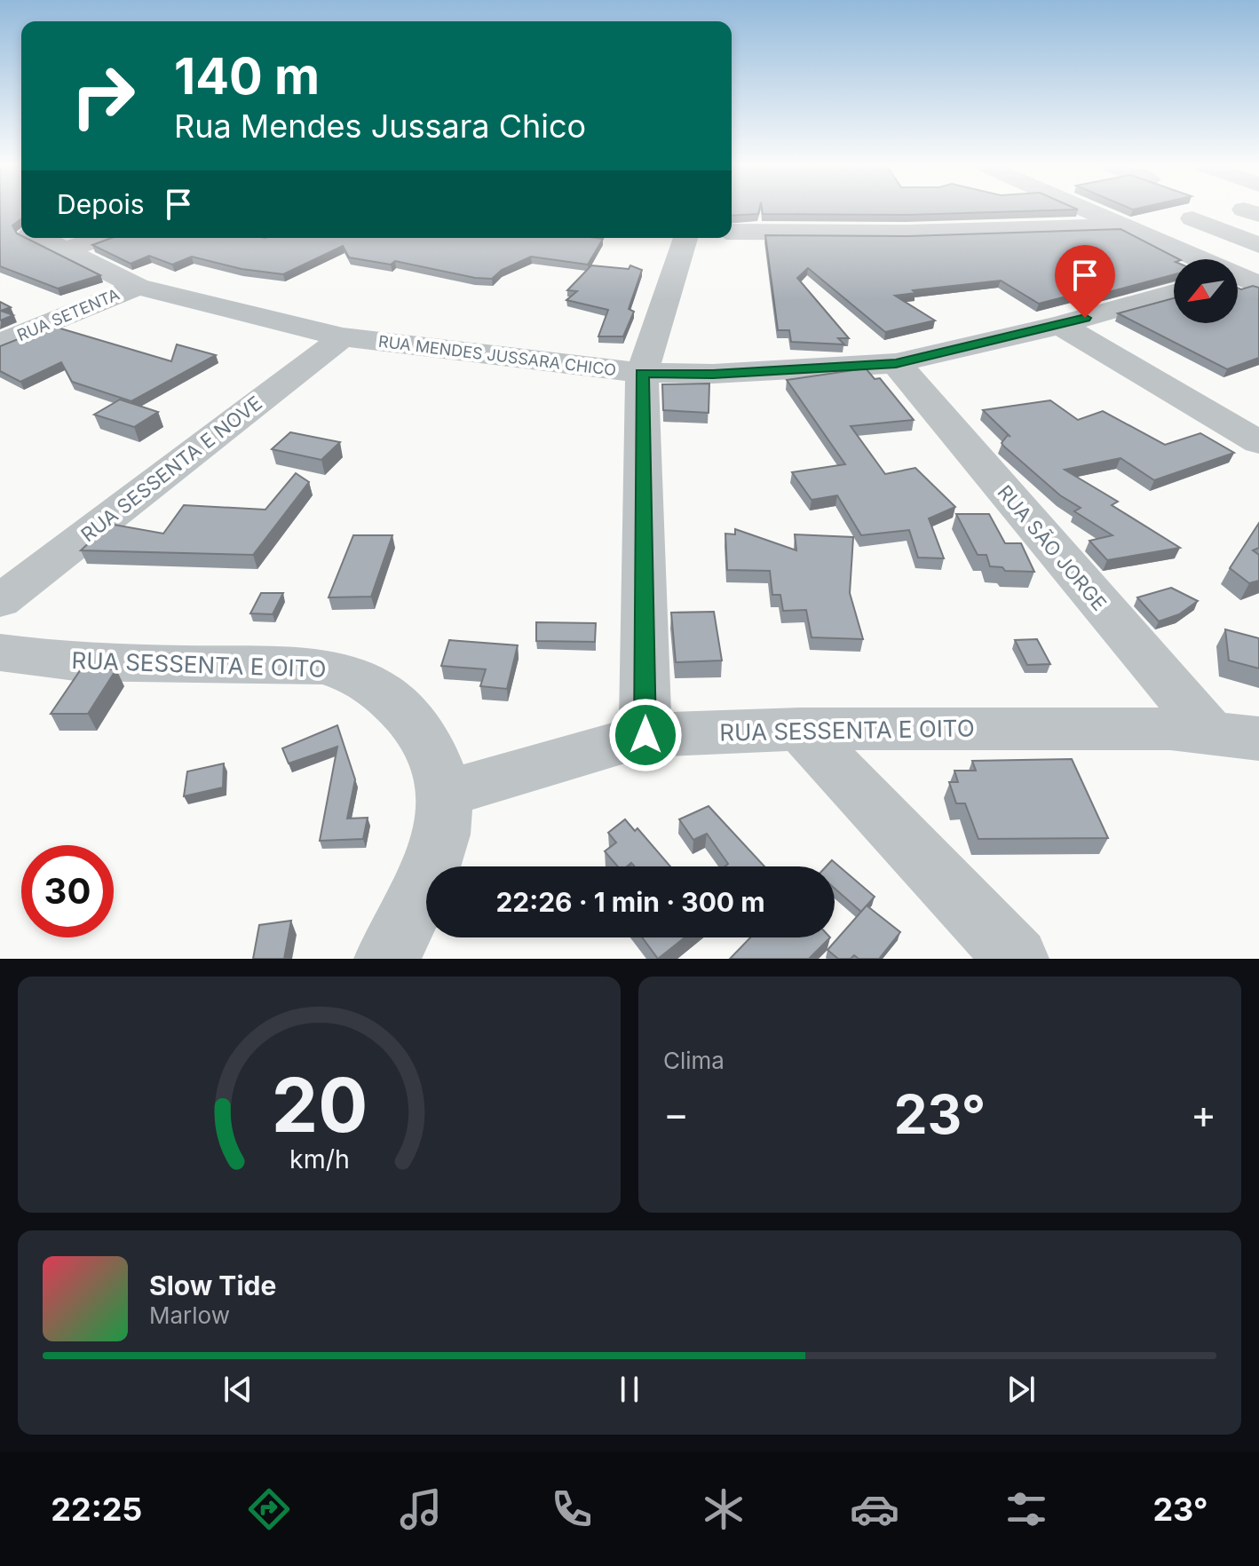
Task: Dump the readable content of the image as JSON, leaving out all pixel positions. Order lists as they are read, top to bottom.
{
  "streets": {
    "street": [
      "RUA SETENTA",
      "RUA MENDES JUSSARA CHICO",
      "RUA SESSENTA E NOVE",
      "RUA SÃO JORGE",
      "RUA SESSENTA E OITO"
    ]
  },
  "crossings": [
    ["RUA SETENTA", "RUA MENDES JUSSARA CHICO"],
    ["RUA MENDES JUSSARA CHICO", "RUA SESSENTA E NOVE"],
    ["RUA MENDES JUSSARA CHICO", "RUA SÃO JORGE"],
    ["RUA SÃO JORGE", "RUA SESSENTA E OITO"]
  ],
  "north": "bottom left",
  "page": {
    "turn": ["140 m", "Rua Mendes Jussara Chico"],
    "then": "Depois",
    "limit": "30",
    "trip": "22:26 · 1 min · 300 m",
    "tile": "Clima",
    "heat": ["−", "23°", "+"],
    "song": ["Slow Tide", "Marlow"],
    "tabs": ["22:25", "23°"],
    "gauge": ["20", "km/h"]
  }
}
